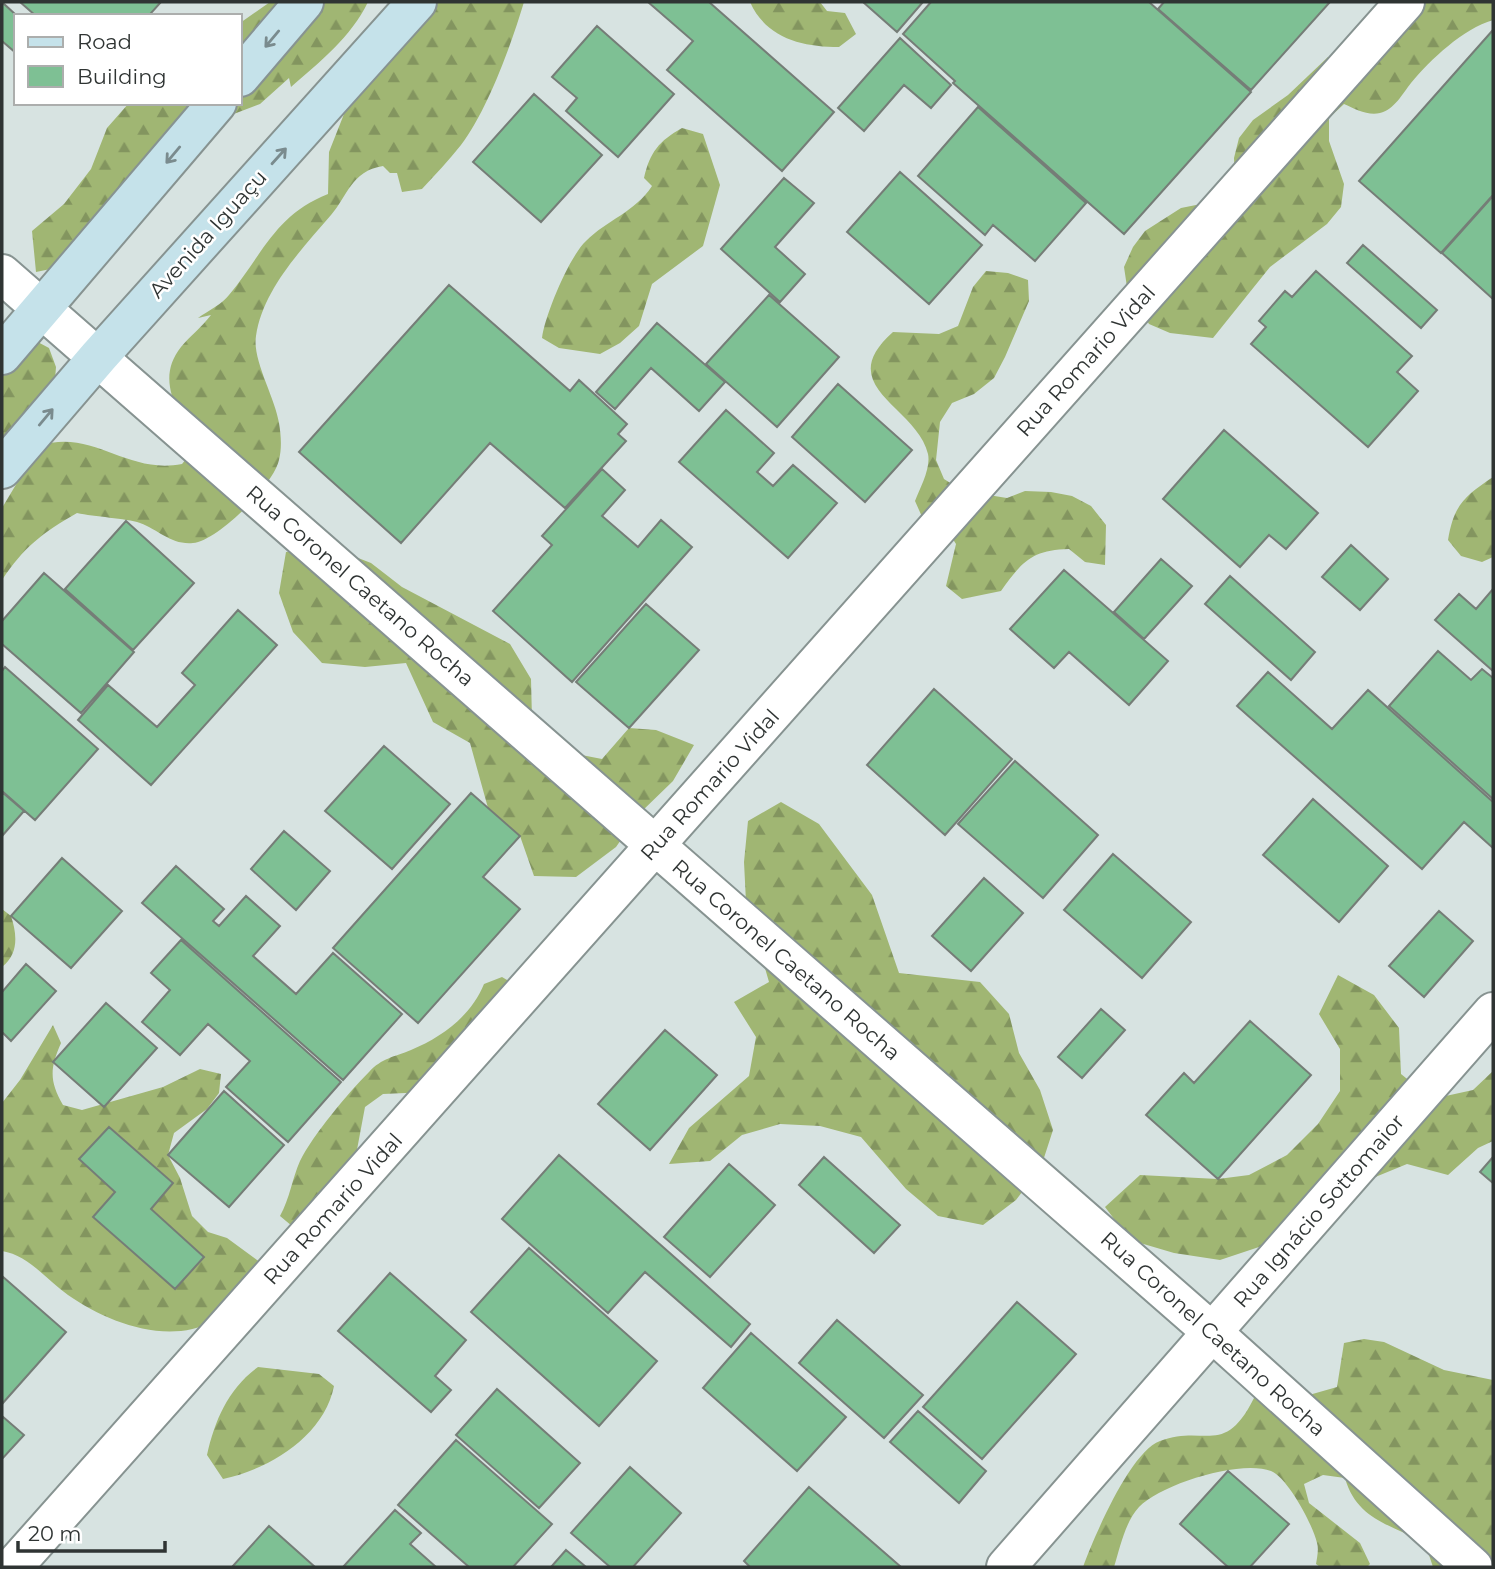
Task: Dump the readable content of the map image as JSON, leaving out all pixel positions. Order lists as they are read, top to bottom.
{
  "streets": {
    "street": [
      "Avenida Iguaçu",
      "Rua Romario Vidal",
      "Rua Coronel Caetano Rocha",
      "Rua Ignácio Sottomaior"
    ]
  },
  "crossings": [
    ["Avenida Iguaçu", "Rua Coronel Caetano Rocha"],
    ["Rua Romario Vidal", "Rua Coronel Caetano Rocha"],
    ["Rua Coronel Caetano Rocha", "Rua Ignácio Sottomaior"]
  ],
  "legend": ["Road", "Building"],
  "scale_bar": "20 m"
}
